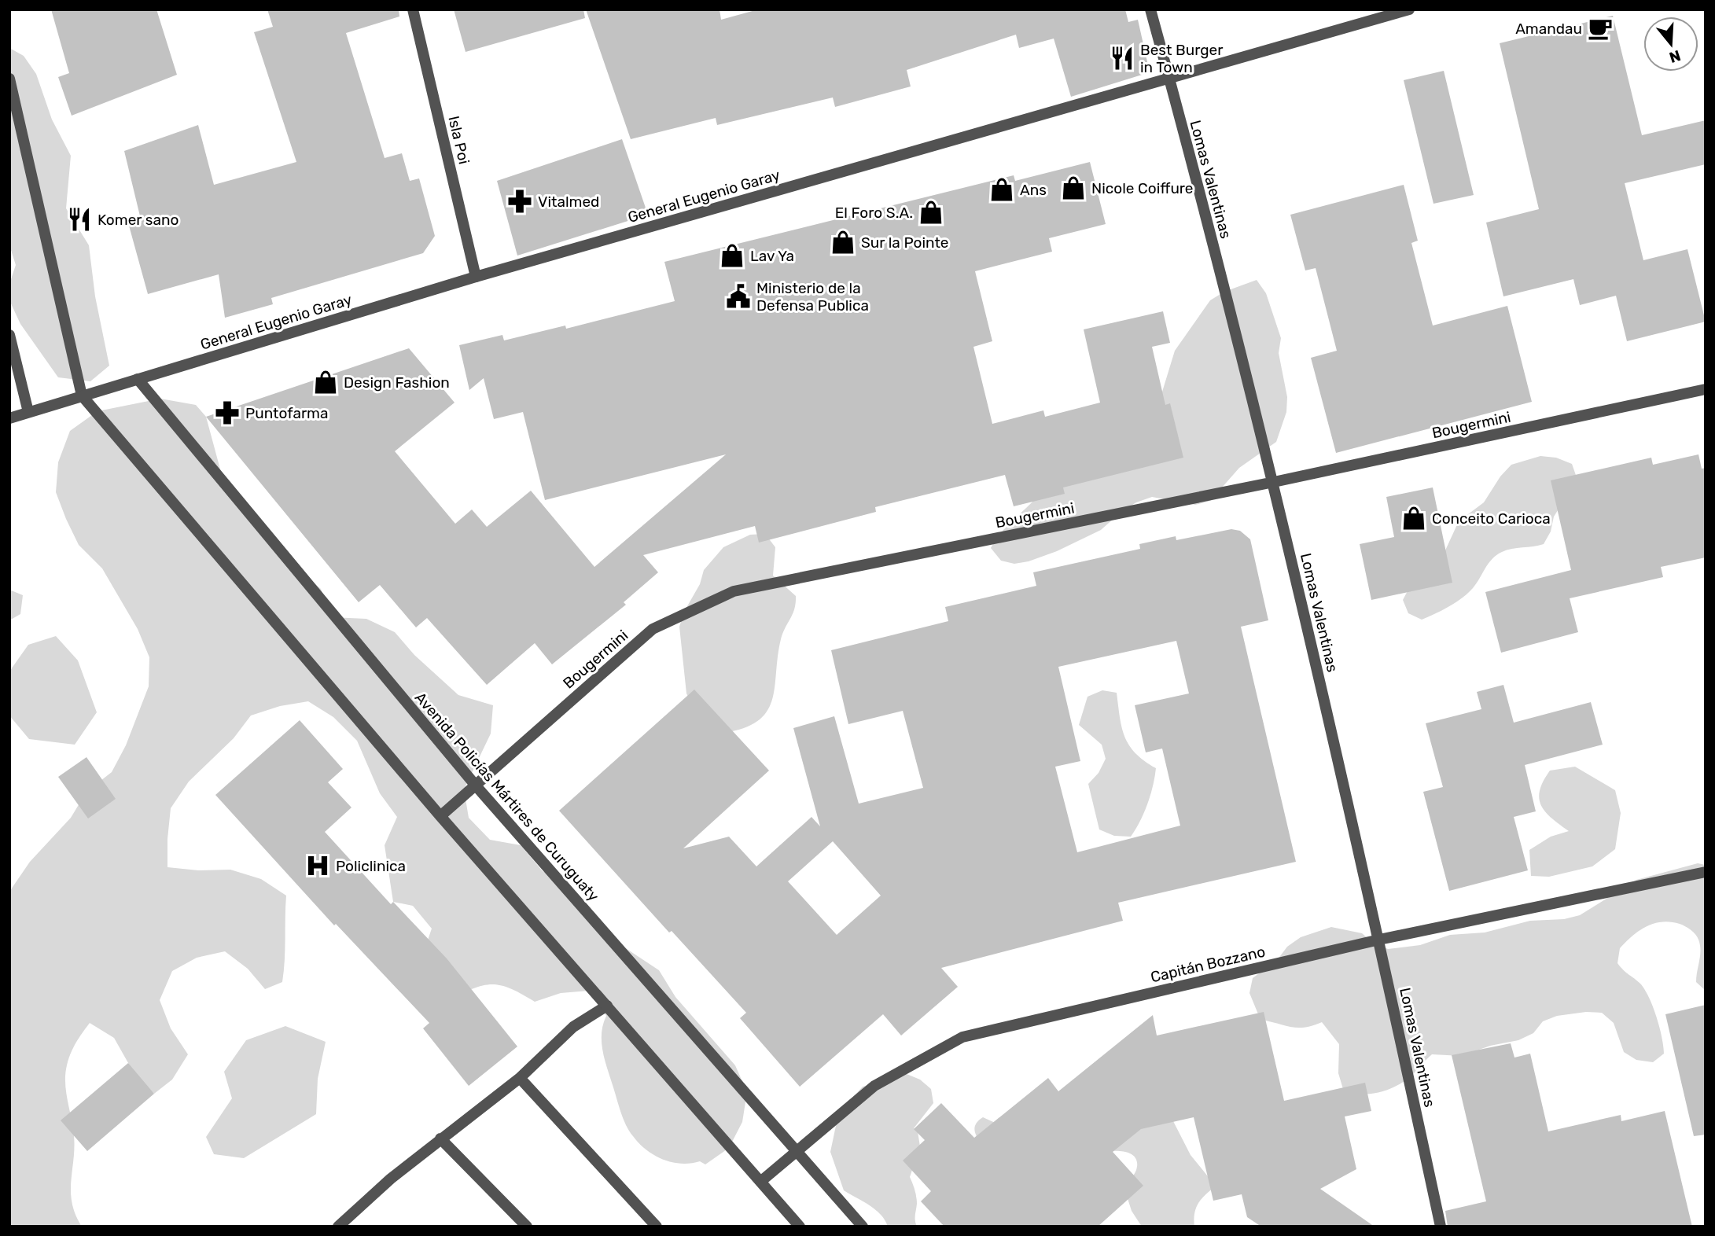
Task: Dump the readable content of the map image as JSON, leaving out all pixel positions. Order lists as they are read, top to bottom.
{
  "streets": {
    "street": [
      "Isla Poi",
      "Lomas Valentinas",
      "General Eugenio Garay",
      "Bougermini",
      "Avenida Policías Mártires de Curuguaty",
      "Capitán Bozzano"
    ]
  },
  "crossings": [
    ["Isla Poi", "General Eugenio Garay"],
    ["Lomas Valentinas", "General Eugenio Garay"],
    ["Lomas Valentinas", "Bougermini"],
    ["Lomas Valentinas", "Capitán Bozzano"],
    ["General Eugenio Garay", "Avenida Policías Mártires de Curuguaty"],
    ["Bougermini", "Avenida Policías Mártires de Curuguaty"],
    ["Avenida Policías Mártires de Curuguaty", "Capitán Bozzano"]
  ],
  "places": {
    "cafe": ["Amandau"],
    "restaurant": ["Best Burger in Town", "Komer sano"],
    "shop": [
      "Nicole Coiffure",
      "Ans",
      "El Foro S.A.",
      "Sur la Pointe",
      "Lav Ya",
      "Design Fashion",
      "Conceito Carioca"
    ],
    "pharmacy": ["Vitalmed", "Puntofarma"],
    "public building": ["Ministerio de la Defensa Publica"],
    "hospital": ["Policlinica"]
  },
  "north": "bottom"
}
